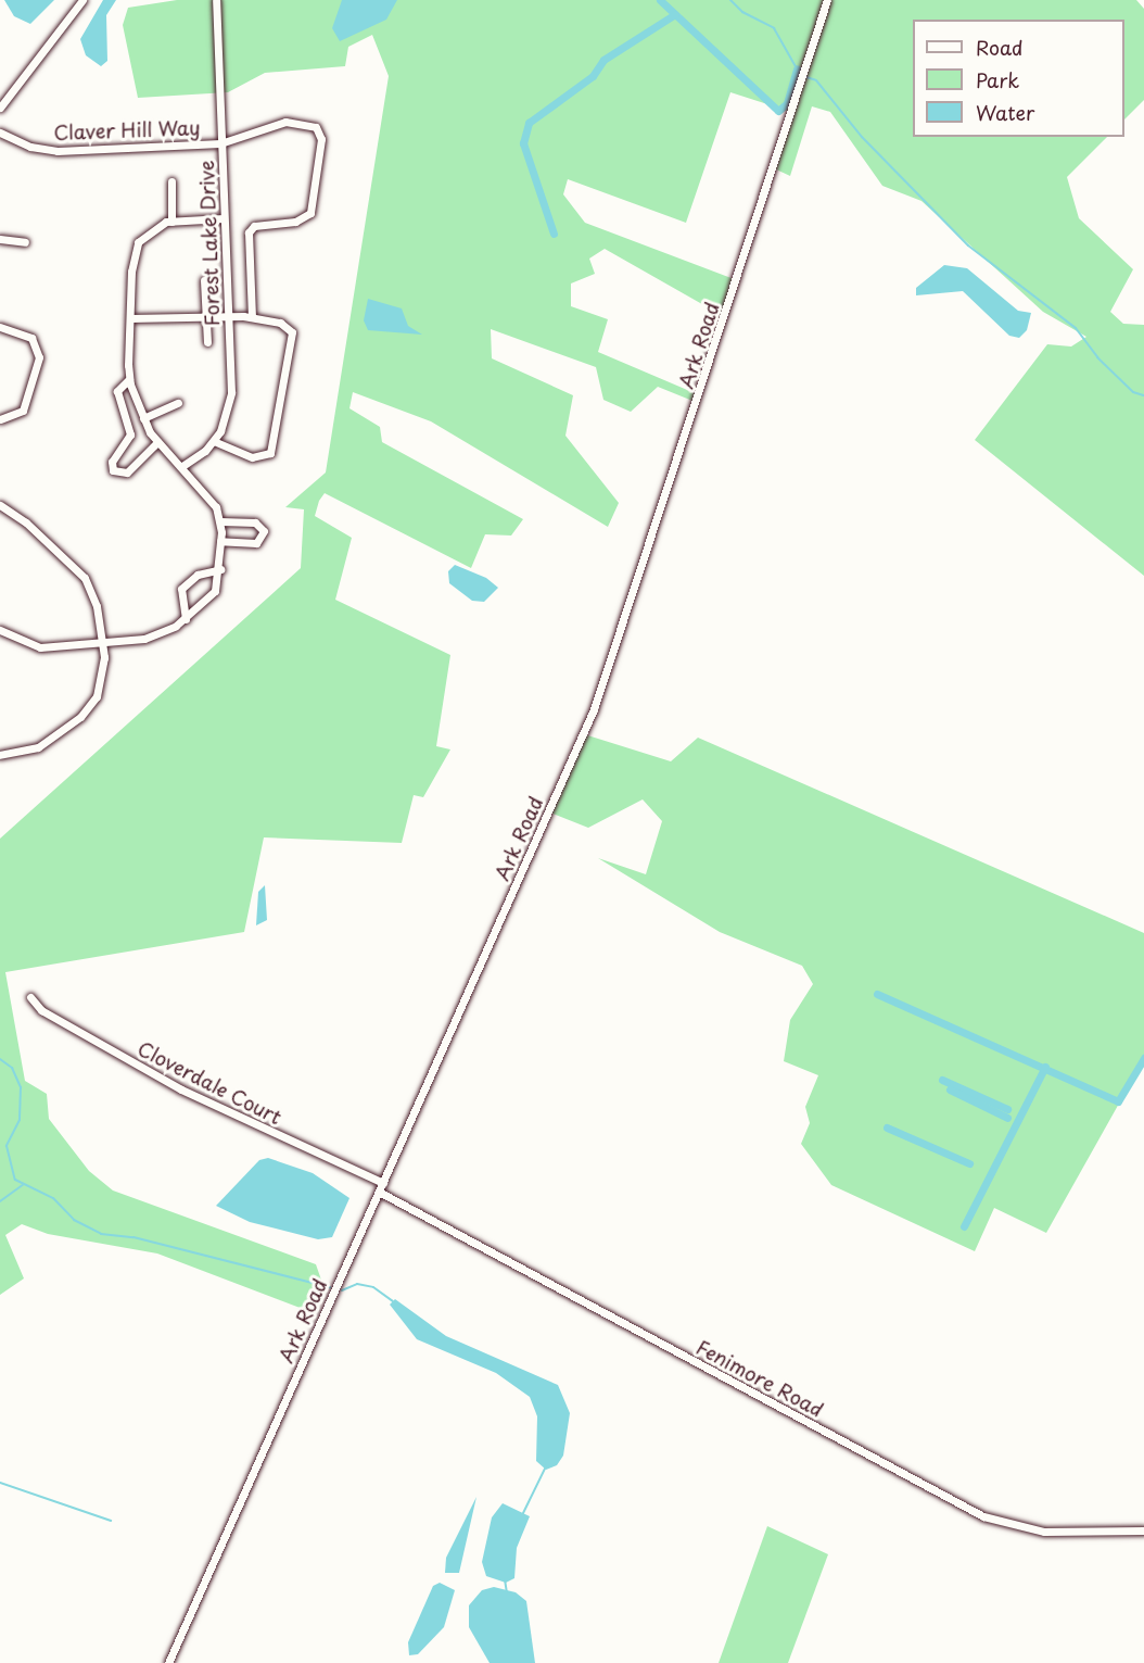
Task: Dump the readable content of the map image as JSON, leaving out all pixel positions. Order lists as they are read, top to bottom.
{
  "streets": {
    "street": [
      "Claver Hill Way",
      "Forest Lake Drive",
      "Ark Road",
      "Cloverdale Court",
      "Fenimore Road"
    ]
  },
  "crossings": [
    ["Claver Hill Way", "Forest Lake Drive"],
    ["Ark Road", "Cloverdale Court"],
    ["Ark Road", "Fenimore Road"]
  ],
  "legend": ["Road", "Park", "Water"]
}
